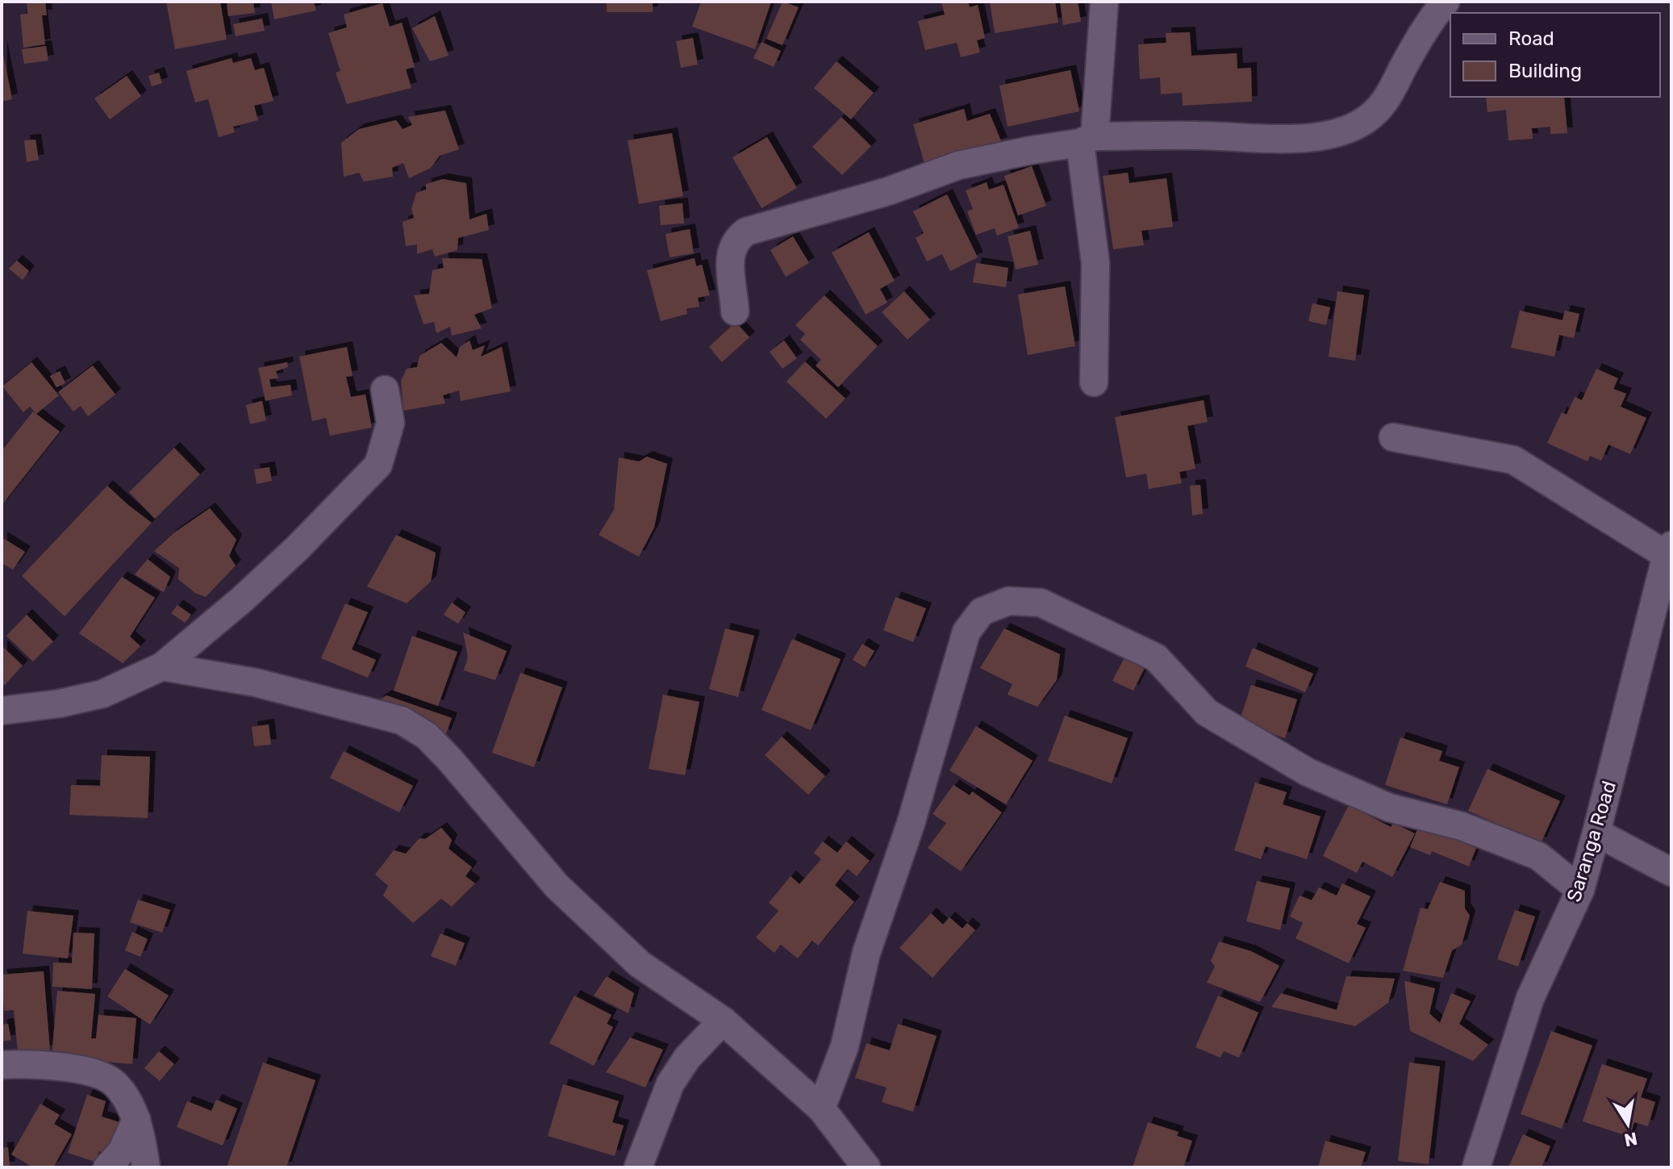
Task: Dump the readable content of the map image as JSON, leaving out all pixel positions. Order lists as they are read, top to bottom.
{
  "streets": {
    "street": ["Saranga Road"]
  },
  "legend": ["Road", "Building"],
  "north": "bottom"
}
